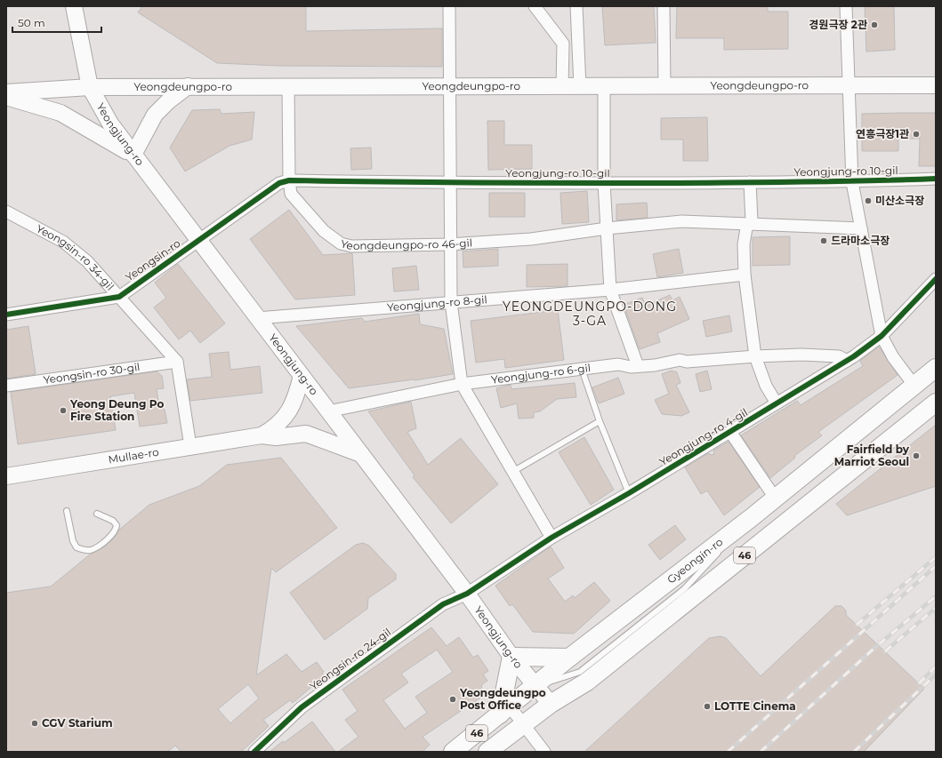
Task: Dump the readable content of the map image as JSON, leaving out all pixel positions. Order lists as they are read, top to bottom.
{
  "streets": {
    "main road": [
      "Yeongdeungpo-ro",
      "Yeongjung-ro",
      "Mullae-ro",
      "46",
      "Gyeongin-ro"
    ],
    "street": [
      "Yeongjung-ro 10-gil",
      "Yeongdeungpo-ro 46-gil",
      "Yeongsin-ro 34-gil",
      "Yeongsin-ro",
      "Yeongjung-ro 8-gil",
      "Yeongsin-ro 30-gil",
      "Yeongjung-ro 6-gil",
      "Yeongjung-ro 4-gil",
      "Yeongsin-ro 24-gil"
    ]
  },
  "crossings": [
    ["Yeongdeungpo-ro", "Yeongjung-ro"],
    ["Yeongdeungpo-ro", "Yeongdeungpo-ro 46-gil"],
    ["Yeongjung-ro", "Yeongjung-ro 10-gil"],
    ["Yeongjung-ro", "Yeongsin-ro"],
    ["Yeongjung-ro", "Yeongjung-ro 8-gil"],
    ["Yeongjung-ro", "Yeongjung-ro 6-gil"],
    ["Yeongjung-ro", "Yeongjung-ro 4-gil"],
    ["Yeongjung-ro", "Mullae-ro"],
    ["Yeongjung-ro", "46"],
    ["Yeongjung-ro", "Gyeongin-ro"],
    ["Yeongjung-ro", "Yeongsin-ro 24-gil"],
    ["Yeongjung-ro 10-gil", "Yeongdeungpo-ro 46-gil"],
    ["Yeongjung-ro 10-gil", "Yeongsin-ro"],
    ["Yeongsin-ro 34-gil", "Yeongsin-ro"],
    ["Yeongsin-ro 34-gil", "Yeongsin-ro 30-gil"],
    ["Yeongjung-ro 6-gil", "Yeongjung-ro 4-gil"],
    ["Yeongjung-ro 4-gil", "Yeongsin-ro 24-gil"]
  ],
  "districts": ["YEONGDEUNGPO-DONG 3-GA"],
  "places": [
    "경원극장 2관",
    "연흥극장1관",
    "미산소극장",
    "드라마소극장",
    "Yeong Deung Po Fire Station",
    "Fairfield by Marriot Seoul",
    "Yeongdeungpo Post Office",
    "LOTTE Cinema",
    "CGV Starium"
  ],
  "scale_bar": "50 m"
}
